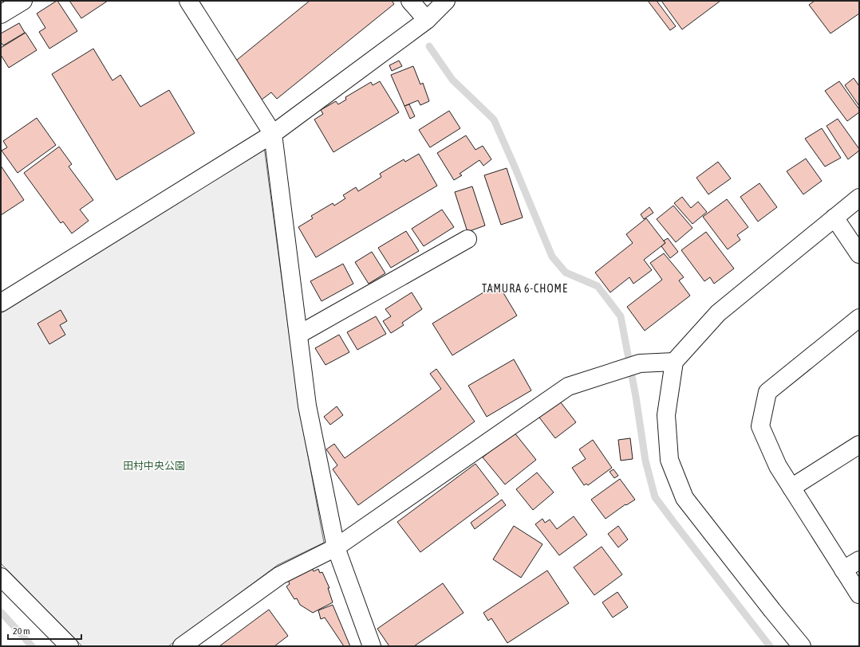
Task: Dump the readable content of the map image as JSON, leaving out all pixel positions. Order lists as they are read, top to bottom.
{
  "districts": ["TAMURA 6-CHOME"],
  "parks": ["田村中央公園"],
  "scale_bar": "20 m"
}
